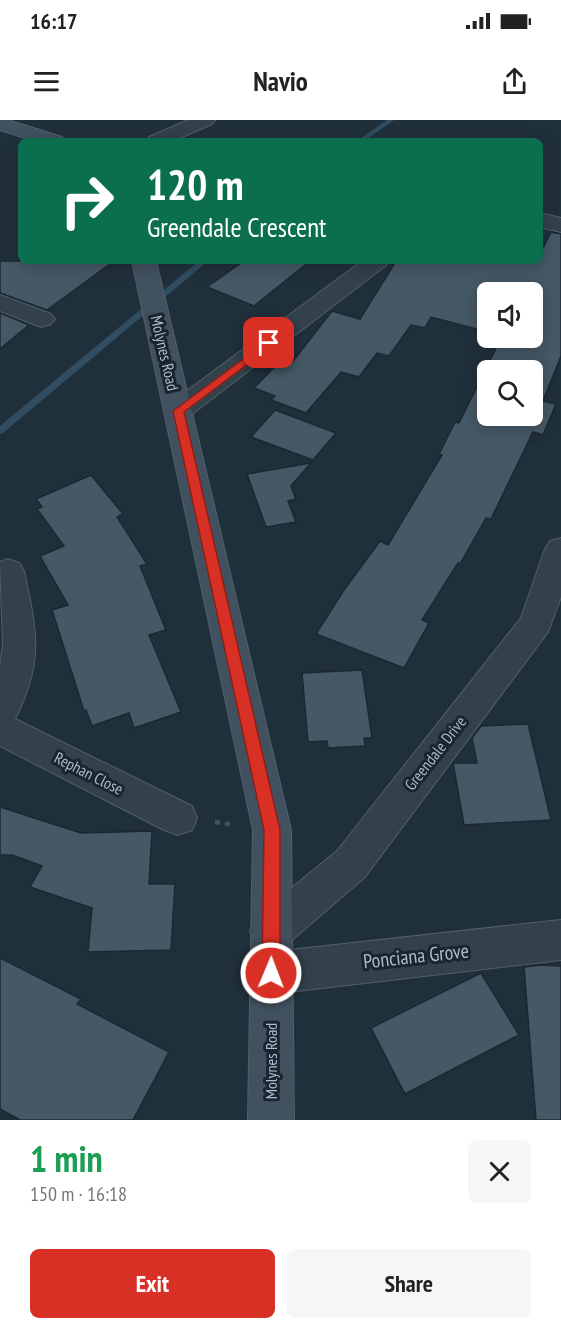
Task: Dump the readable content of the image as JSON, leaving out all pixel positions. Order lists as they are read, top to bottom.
{
  "streets": {
    "main road": ["Molynes Road"],
    "street": ["Greendale Drive", "Rephan Close", "Ponciana Grove"]
  },
  "crossings": [
    ["Molynes Road", "Greendale Drive"],
    ["Molynes Road", "Ponciana Grove"]
  ],
  "page": {
    "status": "16:17",
    "header": "Navio",
    "turn": ["120 m", "Greendale Crescent"],
    "heading": ["1 min", "150 m · 16:18"],
    "buttons": ["Exit", "Share"]
  }
}
